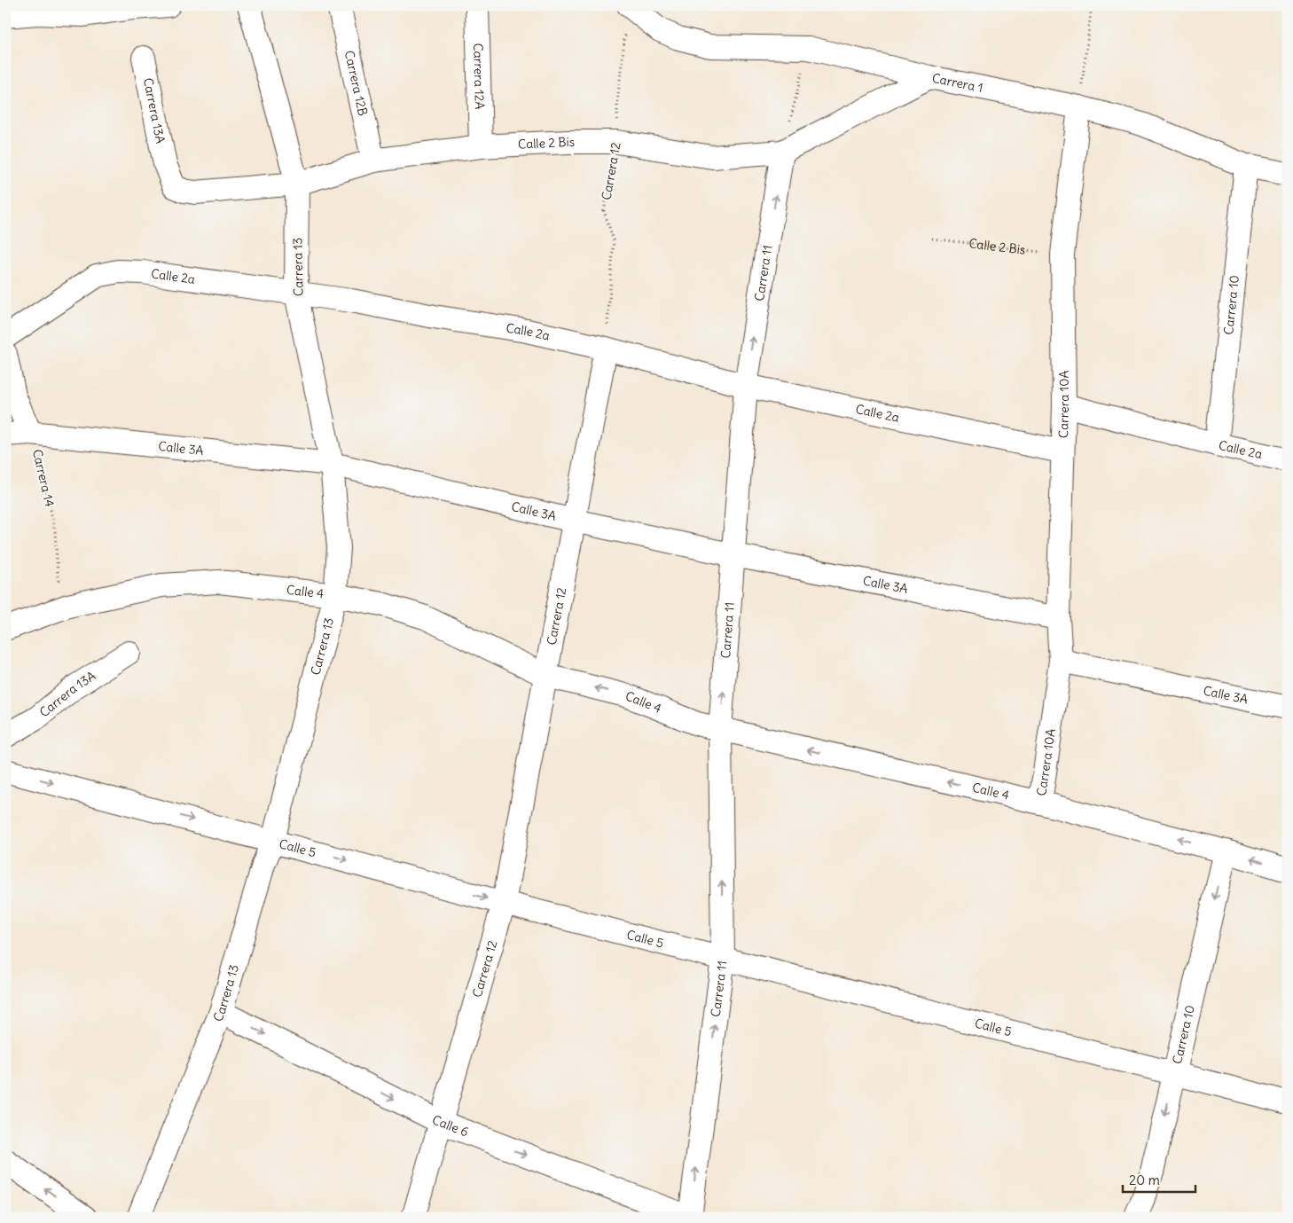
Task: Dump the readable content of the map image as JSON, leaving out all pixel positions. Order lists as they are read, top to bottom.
{
  "streets": {
    "street": [
      "Carrera 12A",
      "Carrera 1",
      "Carrera 12B",
      "Carrera 13A",
      "Calle 2 Bis",
      "Carrera 12",
      "Carrera 13",
      "Carrera 11",
      "Calle 2a",
      "Carrera 10",
      "Carrera 10A",
      "Calle 3A",
      "Carrera 14",
      "Calle 4",
      "Calle 5",
      "Calle 6"
    ]
  },
  "crossings": [
    ["Carrera 12A", "Calle 2 Bis"],
    ["Carrera 1", "Calle 2 Bis"],
    ["Carrera 1", "Carrera 10"],
    ["Carrera 1", "Carrera 10A"],
    ["Carrera 12B", "Calle 2 Bis"],
    ["Carrera 13A", "Calle 2 Bis"],
    ["Calle 2 Bis", "Carrera 12"],
    ["Calle 2 Bis", "Carrera 13"],
    ["Calle 2 Bis", "Carrera 11"],
    ["Calle 2 Bis", "Carrera 10A"],
    ["Carrera 12", "Calle 2a"],
    ["Carrera 12", "Calle 3A"],
    ["Carrera 12", "Calle 4"],
    ["Carrera 12", "Calle 5"],
    ["Carrera 12", "Calle 6"],
    ["Carrera 13", "Calle 2a"],
    ["Carrera 13", "Calle 3A"],
    ["Carrera 13", "Calle 4"],
    ["Carrera 13", "Calle 5"],
    ["Carrera 13", "Calle 6"],
    ["Carrera 11", "Calle 2a"],
    ["Carrera 11", "Calle 3A"],
    ["Carrera 11", "Calle 4"],
    ["Carrera 11", "Calle 5"],
    ["Carrera 11", "Calle 6"],
    ["Calle 2a", "Carrera 10"],
    ["Calle 2a", "Carrera 10A"],
    ["Carrera 10", "Calle 4"],
    ["Carrera 10", "Calle 5"],
    ["Carrera 10A", "Calle 3A"],
    ["Carrera 10A", "Calle 4"],
    ["Calle 3A", "Carrera 14"],
    ["Carrera 14", "Calle 4"]
  ],
  "one_way": [
    "Carrera 11",
    "Carrera 10",
    "Calle 4",
    "Calle 5",
    "Calle 6"
  ],
  "scale_bar": "20 m"
}
